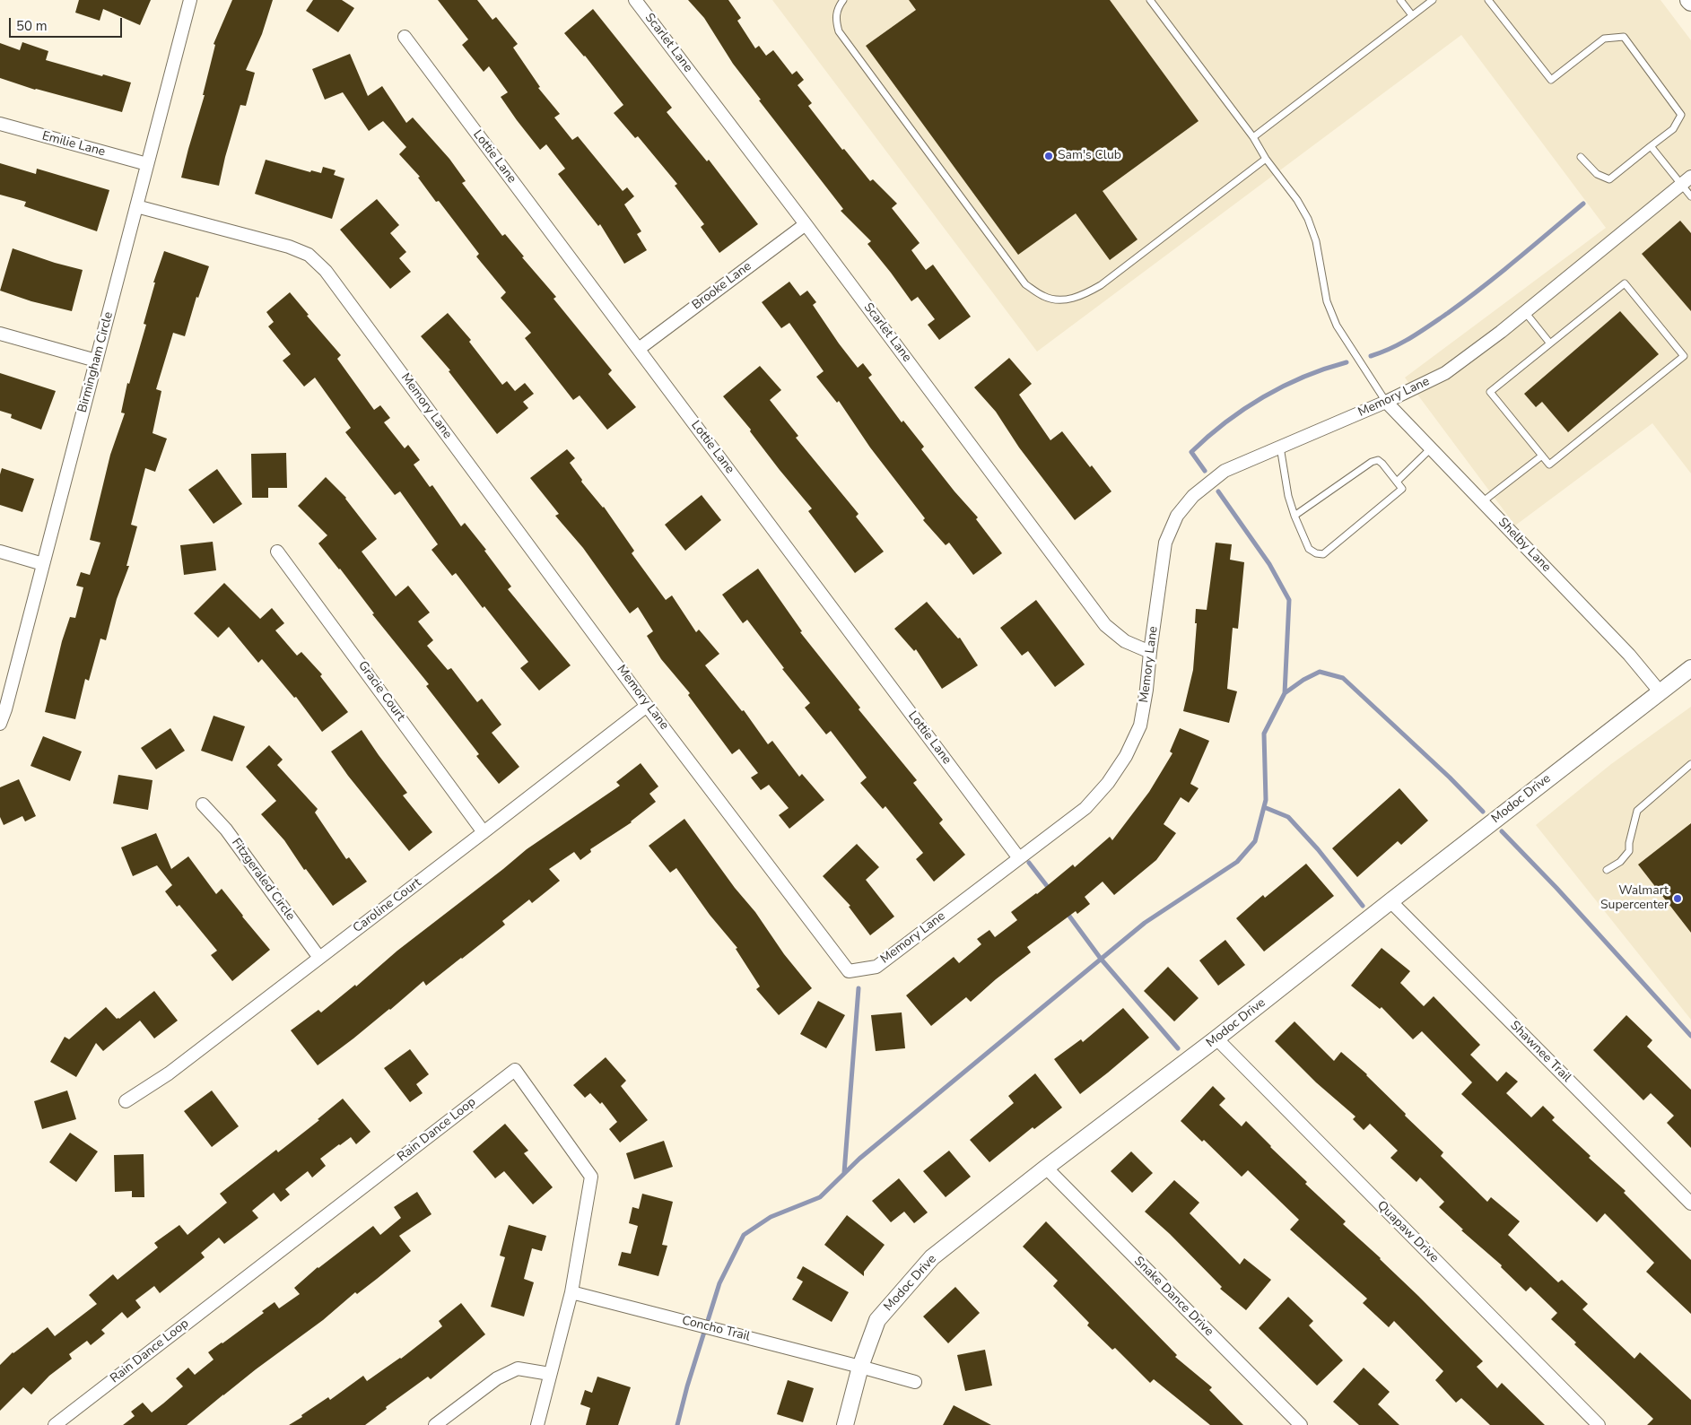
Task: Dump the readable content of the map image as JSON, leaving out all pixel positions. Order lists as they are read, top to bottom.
{
  "streets": {
    "street": [
      "Scarlet Lane",
      "Emilie Lane",
      "Lottie Lane",
      "Brooke Lane",
      "Birmingham Circle",
      "Memory Lane",
      "Shelby Lane",
      "Gracie Court",
      "Modoc Drive",
      "Fitzgeraled Circle",
      "Caroline Court",
      "Shawnee Trail",
      "Rain Dance Loop",
      "Quapaw Drive",
      "Snake Dance Drive",
      "Concho Trail"
    ]
  },
  "crossings": [
    ["Scarlet Lane", "Brooke Lane"],
    ["Scarlet Lane", "Memory Lane"],
    ["Emilie Lane", "Birmingham Circle"],
    ["Lottie Lane", "Brooke Lane"],
    ["Lottie Lane", "Memory Lane"],
    ["Birmingham Circle", "Memory Lane"],
    ["Memory Lane", "Shelby Lane"],
    ["Memory Lane", "Caroline Court"],
    ["Shelby Lane", "Modoc Drive"],
    ["Gracie Court", "Caroline Court"],
    ["Modoc Drive", "Shawnee Trail"],
    ["Modoc Drive", "Quapaw Drive"],
    ["Modoc Drive", "Snake Dance Drive"],
    ["Modoc Drive", "Concho Trail"],
    ["Fitzgeraled Circle", "Caroline Court"],
    ["Rain Dance Loop", "Concho Trail"]
  ],
  "places": ["Sam's Club", "Walmart Supercenter"],
  "scale_bar": "50 m"
}
